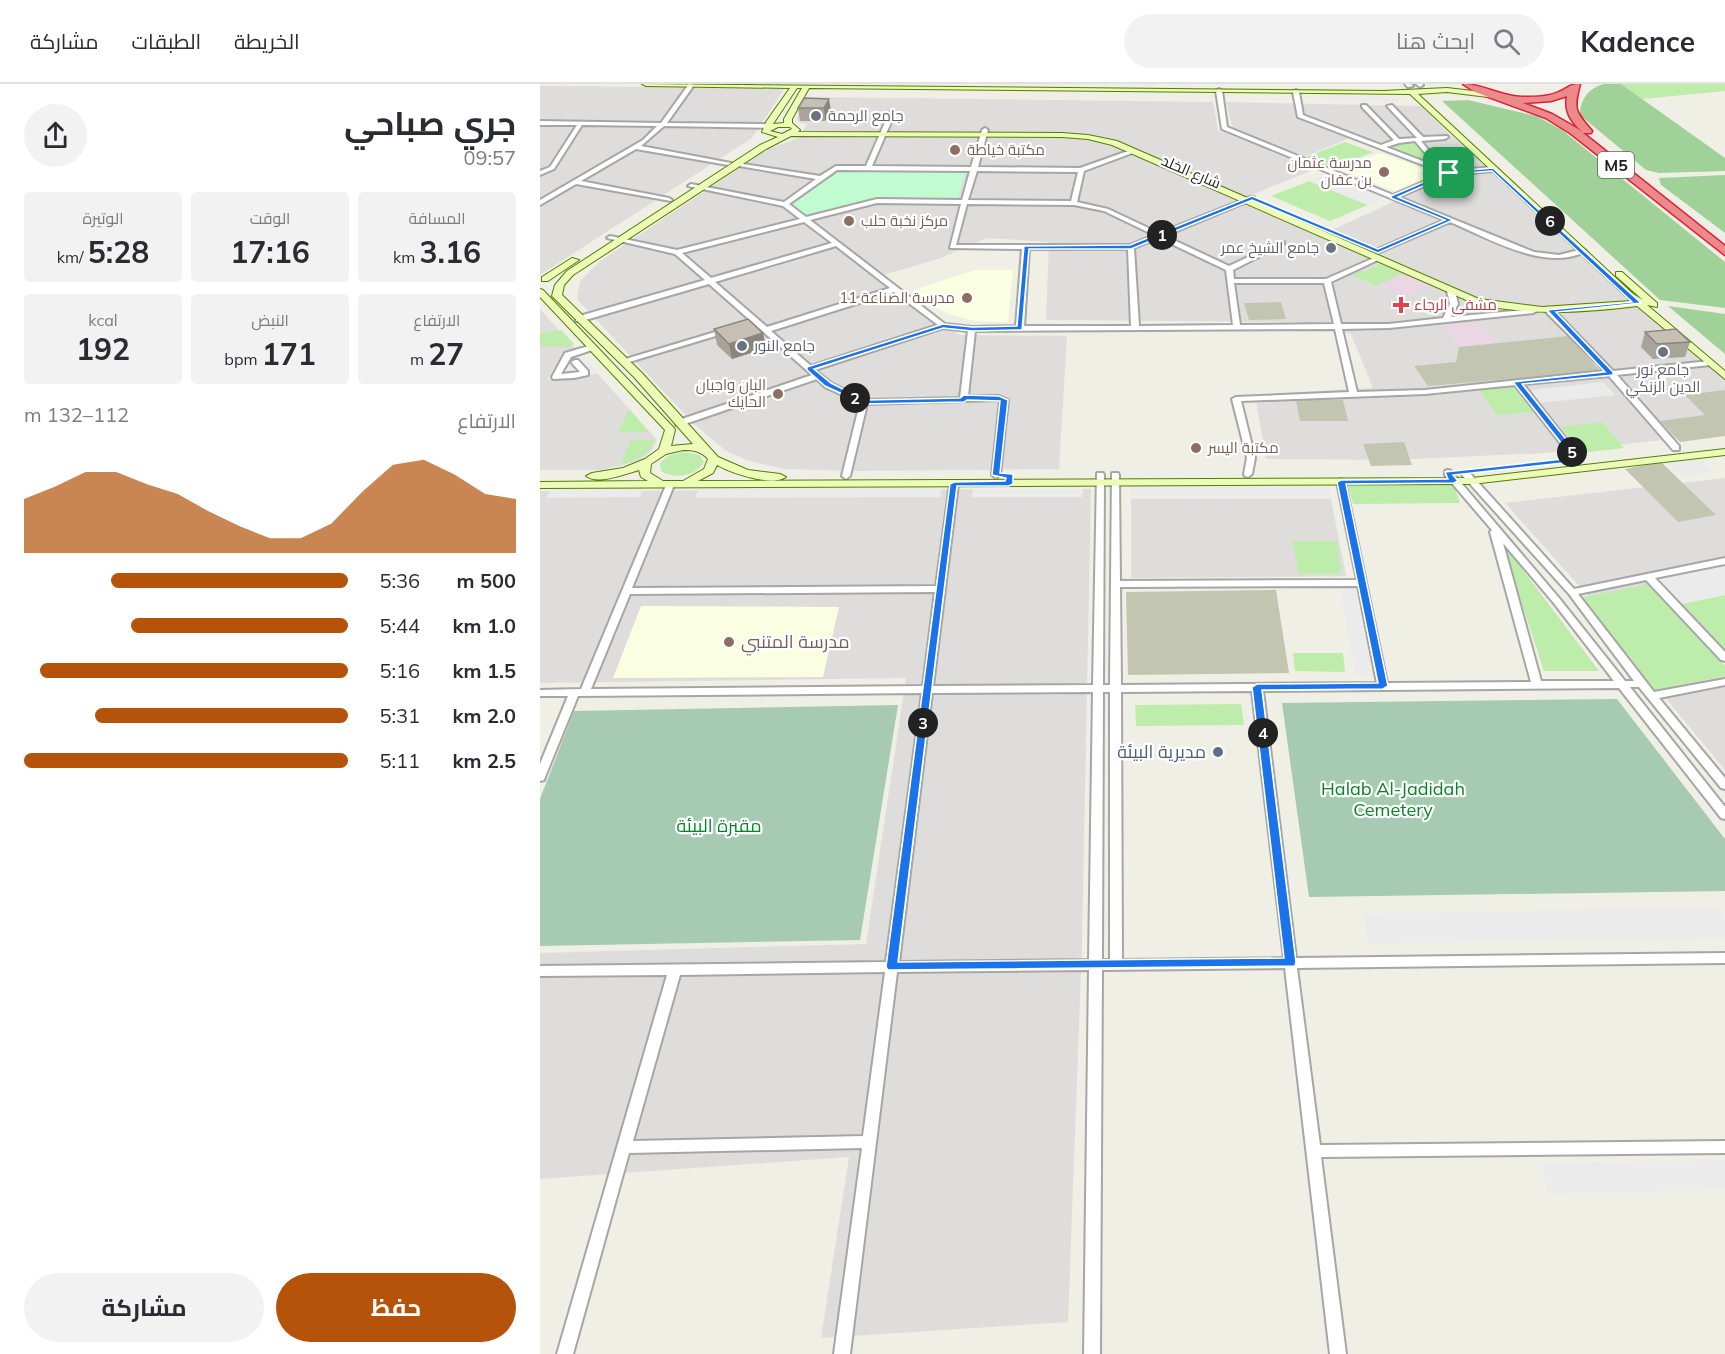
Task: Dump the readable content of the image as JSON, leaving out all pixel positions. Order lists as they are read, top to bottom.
{
  "streets": {
    "highway": ["M5"],
    "street": ["شارع الخلد"]
  },
  "parks": ["Halab Al-Jadidah Cemetery", "مقبرة البيئة"],
  "places": {
    "other": [
      "جامع الرحمة",
      "مكتبة خياطة",
      "مدرسة عثمان بن عفان",
      "مركز نخبة حلب",
      "جامع الشيخ عمر",
      "مدرسة الصناعة 11",
      "جامع النور",
      "جامع نور الدين الزنكي",
      "البان واجبان الحايك",
      "مكتبة اليسر",
      "مدرسة المتنبي",
      "مديرية البيئة"
    ],
    "health": ["مشفى الرجاء"]
  },
  "page": {
    "header": "Kadence",
    "search": "ابحث هنا",
    "nav": ["الخريطة", "الطبقات", "مشاركة"],
    "heading": ["جري صباحي", "09:57"],
    "stats": [
      ["المسافة", "3.16 km"],
      ["الوقت", "17:16"],
      ["الوتيرة", "5:28 /km"],
      ["الارتفاع", "27 m"],
      ["النبض", "171 bpm"],
      ["kcal", "192"]
    ],
    "pins": [
      "6",
      "1",
      "2",
      "5",
      "3",
      "4"
    ],
    "chart": ["الارتفاع", "112–132 m"],
    "list": [
      {
        "name": "500 m",
        "note": "5:36"
      },
      {
        "name": "1.0 km",
        "note": "5:44"
      },
      {
        "name": "1.5 km",
        "note": "5:16"
      },
      {
        "name": "2.0 km",
        "note": "5:31"
      },
      {
        "name": "2.5 km",
        "note": "5:11"
      }
    ],
    "buttons": ["حفظ", "مشاركة"]
  }
}
